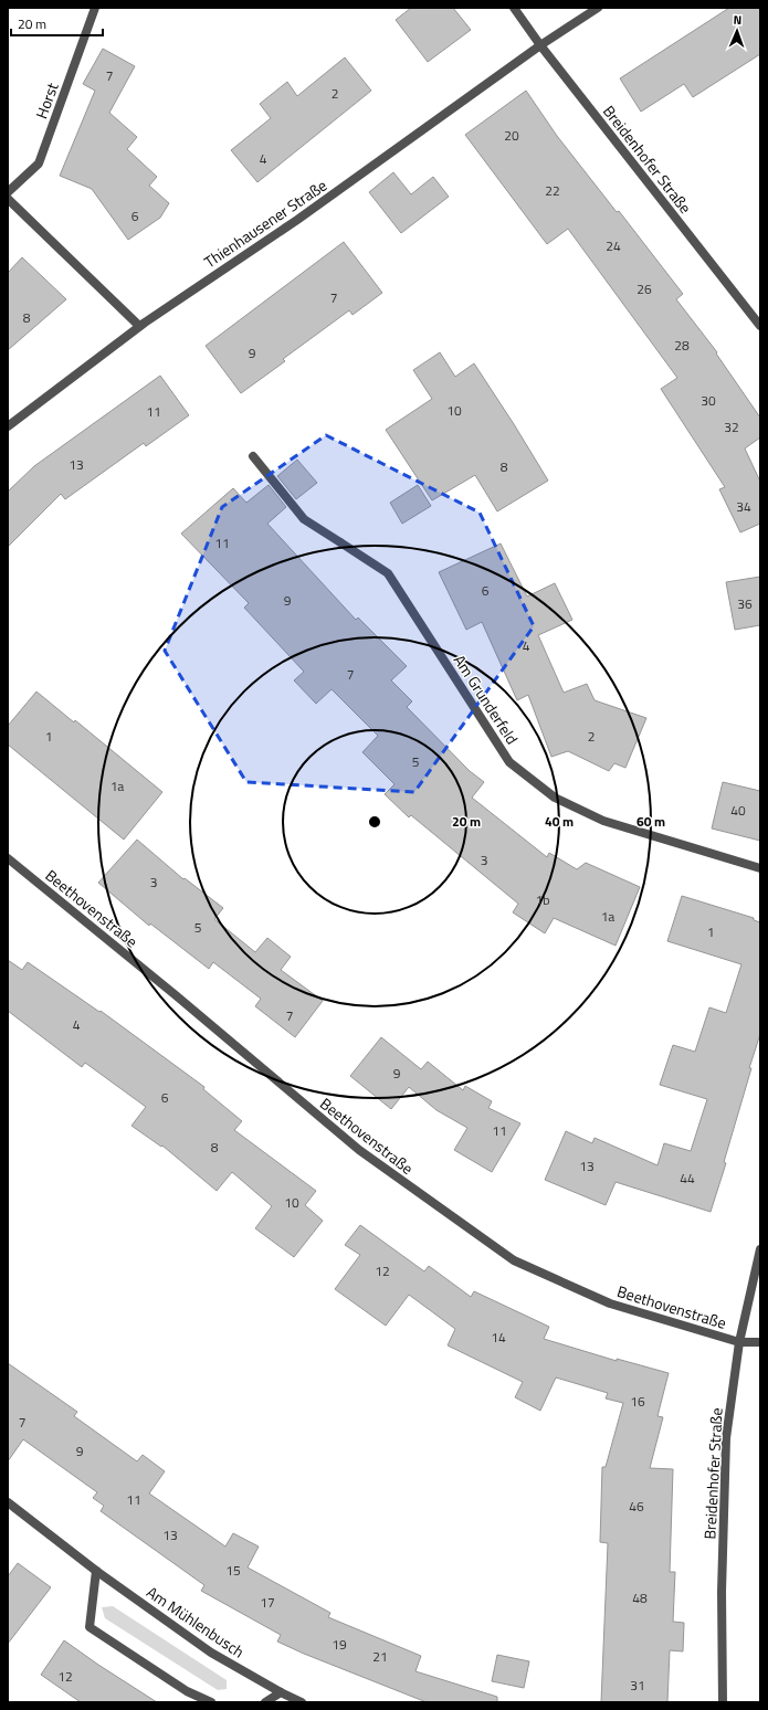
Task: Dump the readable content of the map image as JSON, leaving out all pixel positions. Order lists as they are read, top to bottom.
{
  "streets": {
    "street": [
      "Horst",
      "Breidenhofer Straße",
      "Thienhausener Straße",
      "Am Grunderfeld",
      "Beethovenstraße",
      "Am Mühlenbusch"
    ]
  },
  "crossings": [
    ["Breidenhofer Straße", "Thienhausener Straße"],
    ["Breidenhofer Straße", "Beethovenstraße"]
  ],
  "house_numbers": [
    "7",
    "2",
    "20",
    "4",
    "22",
    "6",
    "24",
    "26",
    "7",
    "8",
    "28",
    "9",
    "30",
    "10",
    "11",
    "32",
    "13",
    "8",
    "34",
    "11",
    "6",
    "9",
    "36",
    "4",
    "7",
    "1",
    "2",
    "5",
    "1a",
    "40",
    "3",
    "3",
    "1b",
    "1a",
    "5",
    "1",
    "7",
    "4",
    "9",
    "6",
    "11",
    "8",
    "13",
    "44",
    "10",
    "12",
    "14",
    "16",
    "7",
    "9",
    "11",
    "46",
    "13",
    "15",
    "48",
    "17",
    "19",
    "21",
    "12",
    "31"
  ],
  "scale_bar": "20 m",
  "north": "top",
  "rings": ["20 m", "40 m", "60 m"]
}
